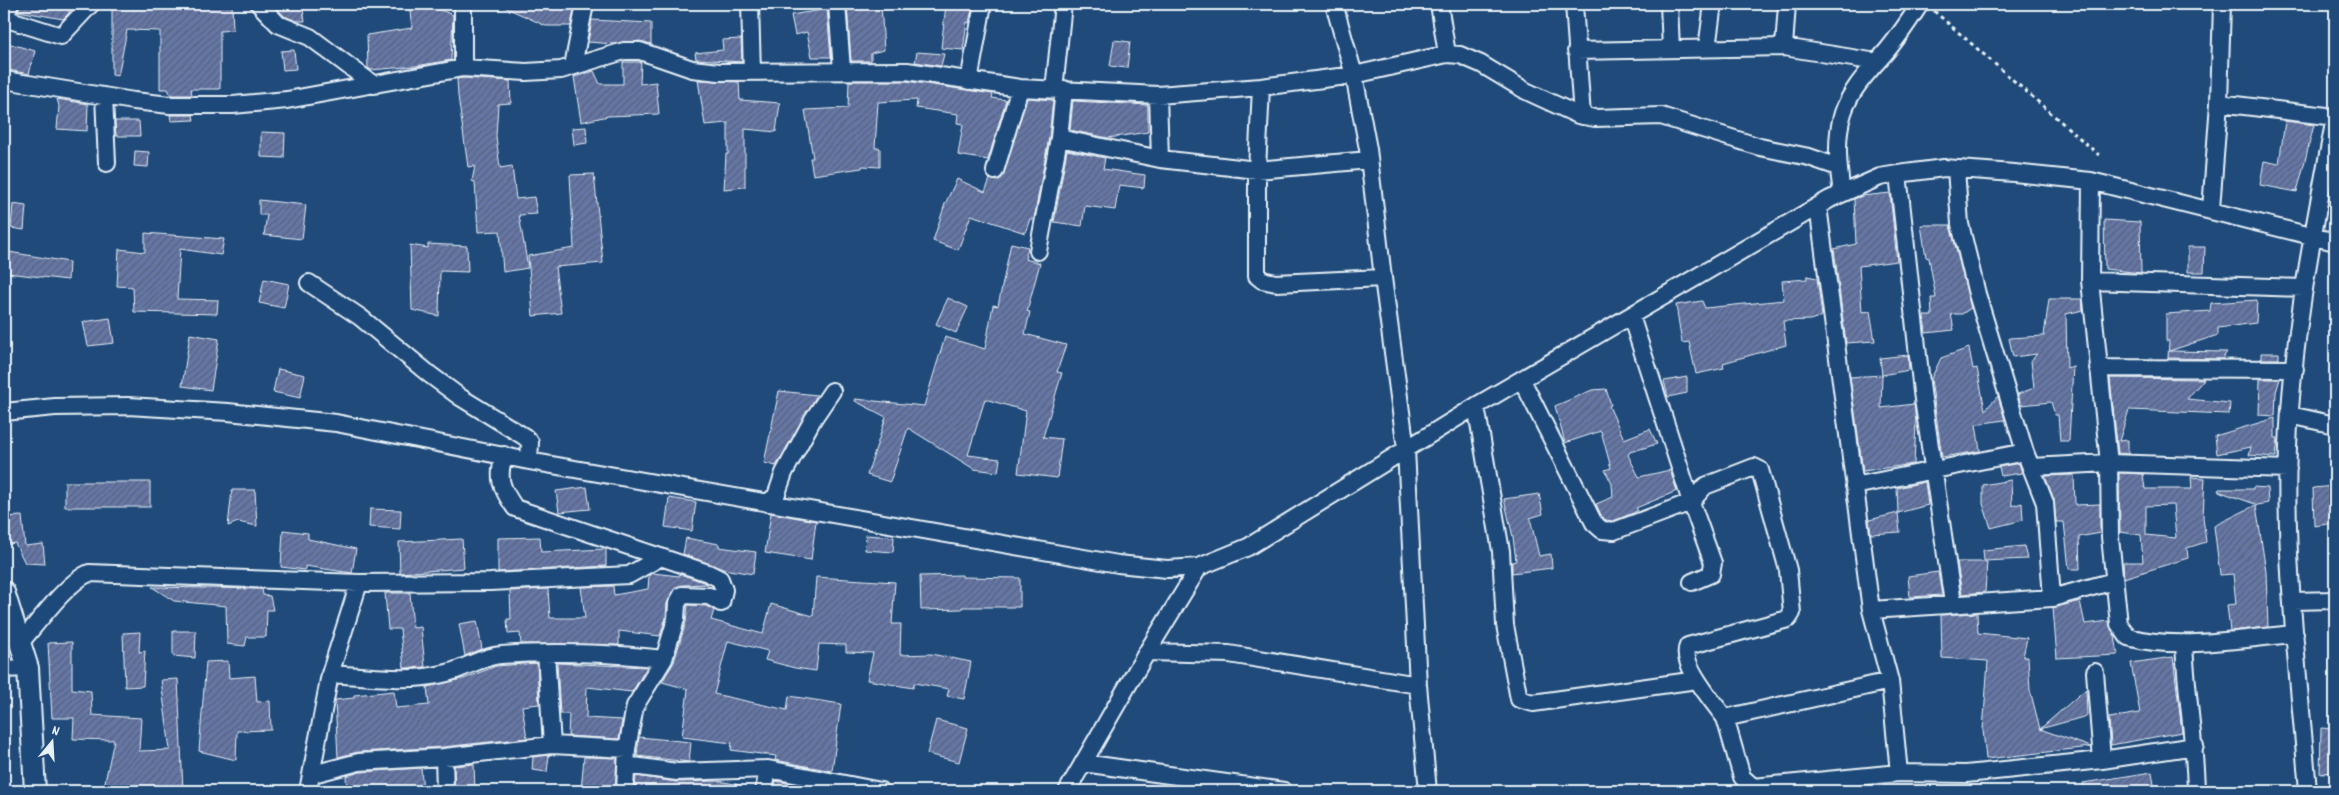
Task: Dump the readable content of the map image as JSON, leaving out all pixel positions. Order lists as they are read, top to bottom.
{
  "north": "top"
}
